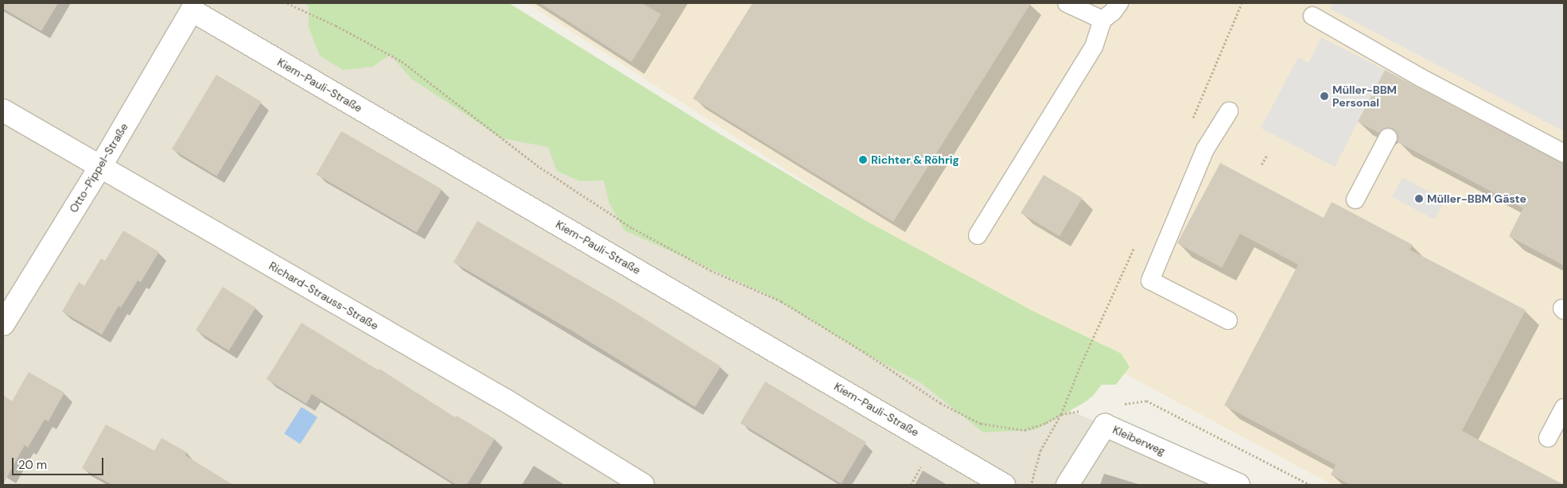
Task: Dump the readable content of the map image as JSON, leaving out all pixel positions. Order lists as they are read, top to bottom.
{
  "streets": {
    "street": [
      "Kiem-Pauli-Straße",
      "Otto-Pippel-Straße",
      "Richard-Strauss-Straße",
      "Kleiberweg"
    ]
  },
  "crossings": [
    ["Kiem-Pauli-Straße", "Otto-Pippel-Straße"],
    ["Otto-Pippel-Straße", "Richard-Strauss-Straße"]
  ],
  "places": ["Müller-BBM Personal", "Richter & Röhrig", "Müller-BBM Gäste"],
  "scale_bar": "20 m"
}
